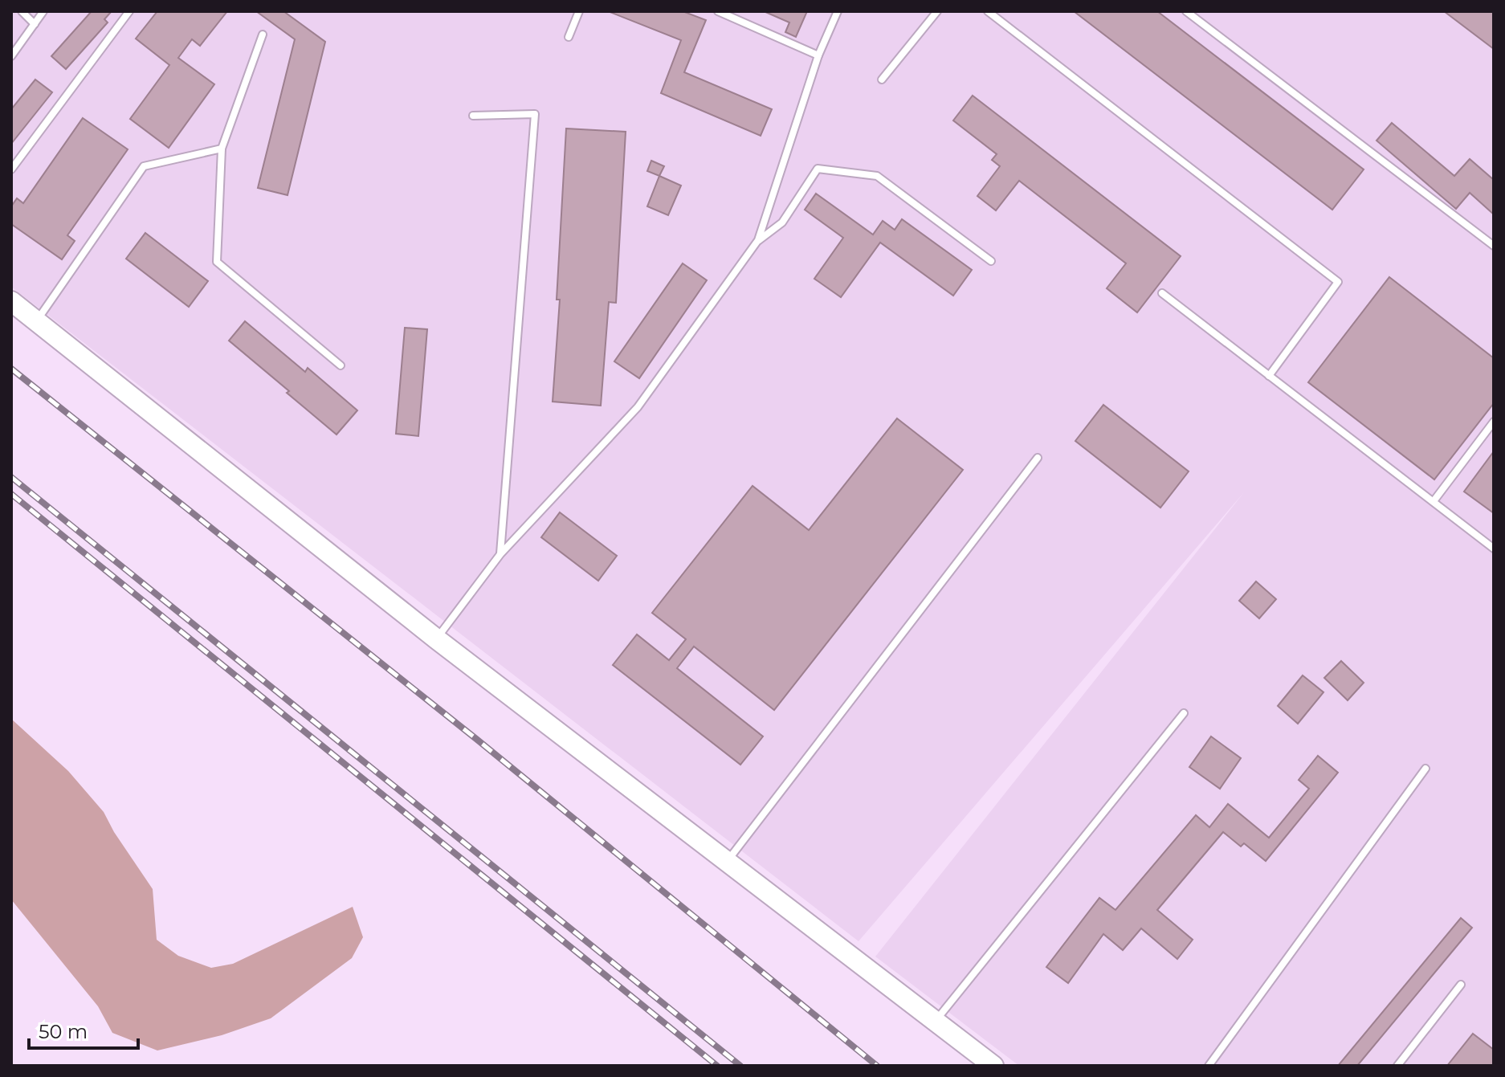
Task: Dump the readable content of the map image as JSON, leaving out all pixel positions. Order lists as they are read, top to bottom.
{
  "scale_bar": "50 m"
}
